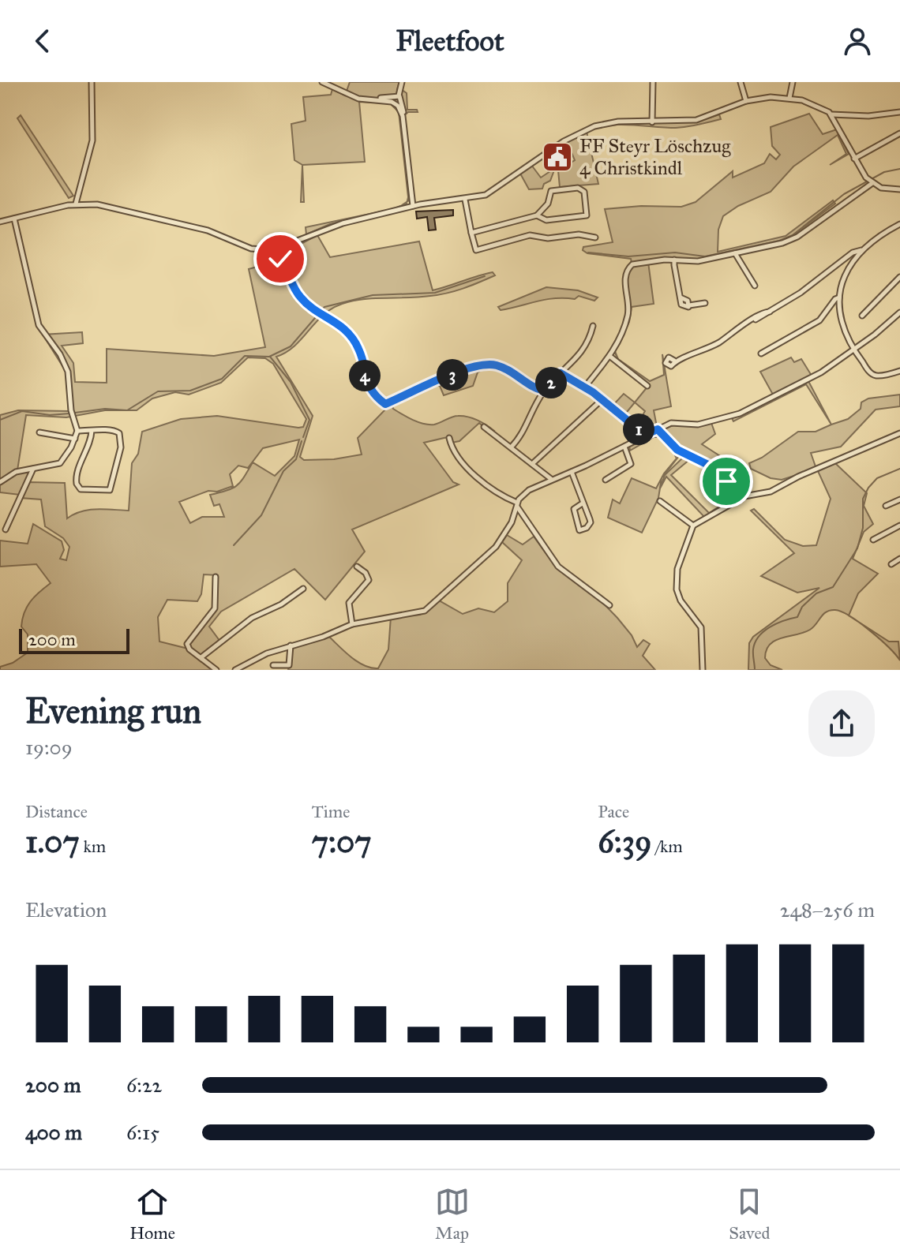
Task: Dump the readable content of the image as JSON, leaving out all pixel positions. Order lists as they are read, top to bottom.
{
  "places": {
    "public building": ["FF Steyr Löschzug 4 Christkindl"]
  },
  "scale_bar": "200 m",
  "page": {
    "header": "Fleetfoot",
    "pins": [
      "3",
      "4",
      "2",
      "1"
    ],
    "scale": "200 m",
    "heading": ["Evening run", "19:09"],
    "stats": [
      ["Distance", "1.07 km"],
      ["Time", "7:07"],
      ["Pace", "6:39 /km"]
    ],
    "chart": ["Elevation", "248–256 m"],
    "list": [
      {
        "name": "200 m",
        "note": "6:22"
      },
      {
        "name": "400 m",
        "note": "6:15"
      }
    ],
    "tabs": ["Home", "Map", "Saved"]
  }
}
